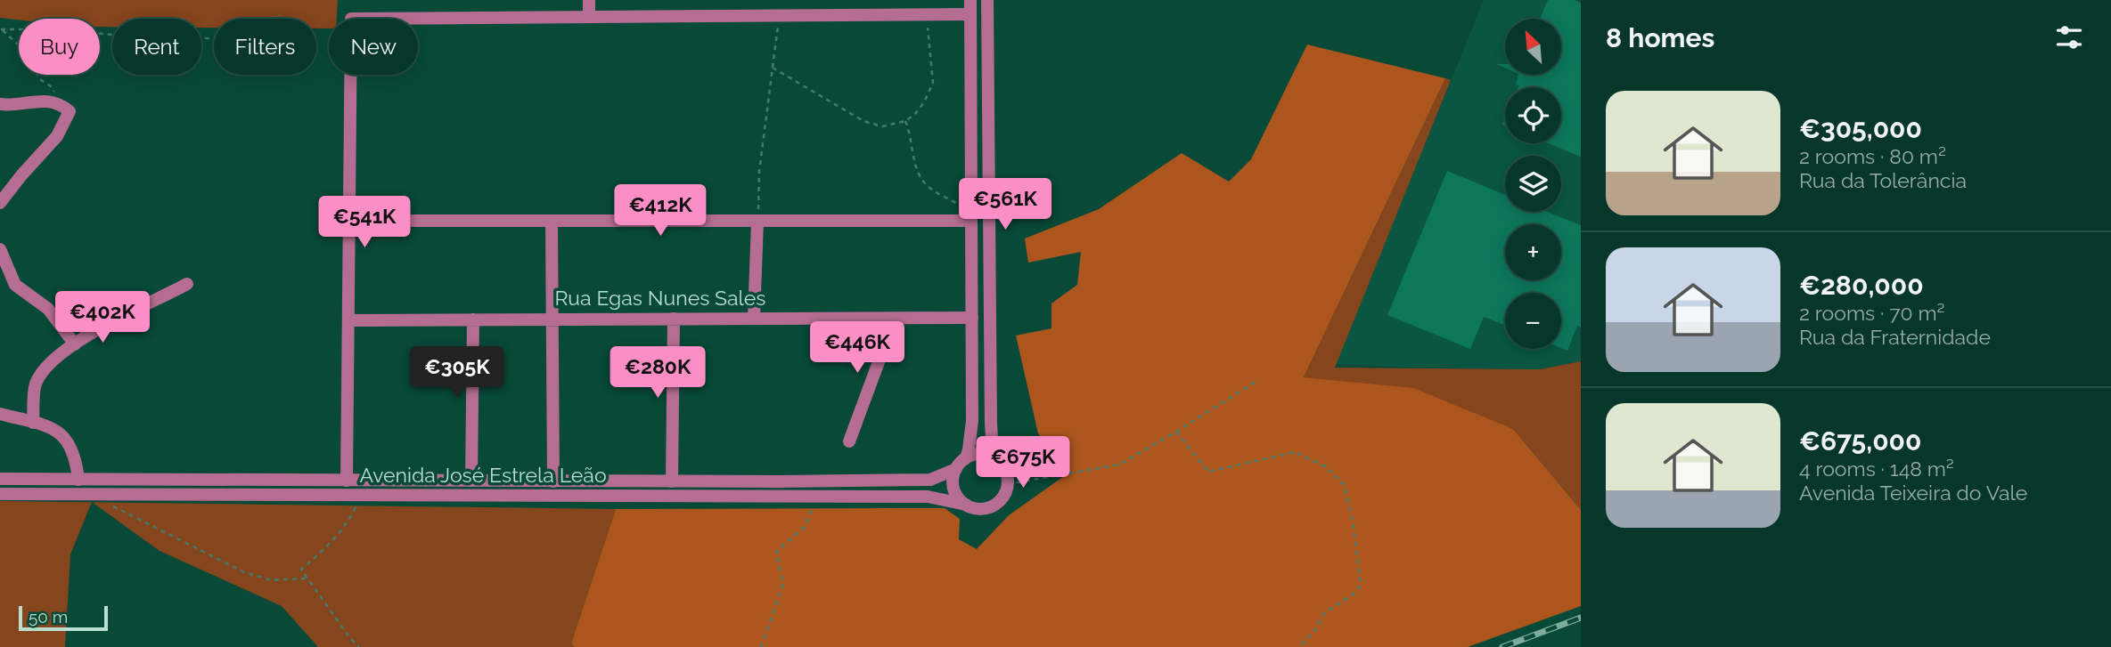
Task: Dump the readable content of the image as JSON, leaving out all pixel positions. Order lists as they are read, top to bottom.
{
  "streets": {
    "street": ["Rua Egas Nunes Sales", "Avenida José Estrela Leão"]
  },
  "scale_bar": "50 m",
  "north": "top left",
  "page": {
    "heading": "8 homes",
    "map_buttons": ["+", "−"],
    "chip": [
      "Buy",
      "Rent",
      "Filters",
      "New"
    ],
    "list": [
      {
        "name": "€305,000",
        "note": "2 rooms · 80 m² · Rua da Tolerância"
      },
      {
        "name": "€280,000",
        "note": "2 rooms · 70 m² · Rua da Fraternidade"
      },
      {
        "name": "€675,000",
        "note": "4 rooms · 148 m² · Avenida Teixeira do Vale"
      }
    ],
    "price": [
      "€561K",
      "€412K",
      "€541K",
      "€402K",
      "€446K",
      "€305K",
      "€280K",
      "€675K"
    ],
    "scale": "50 m"
  }
}
